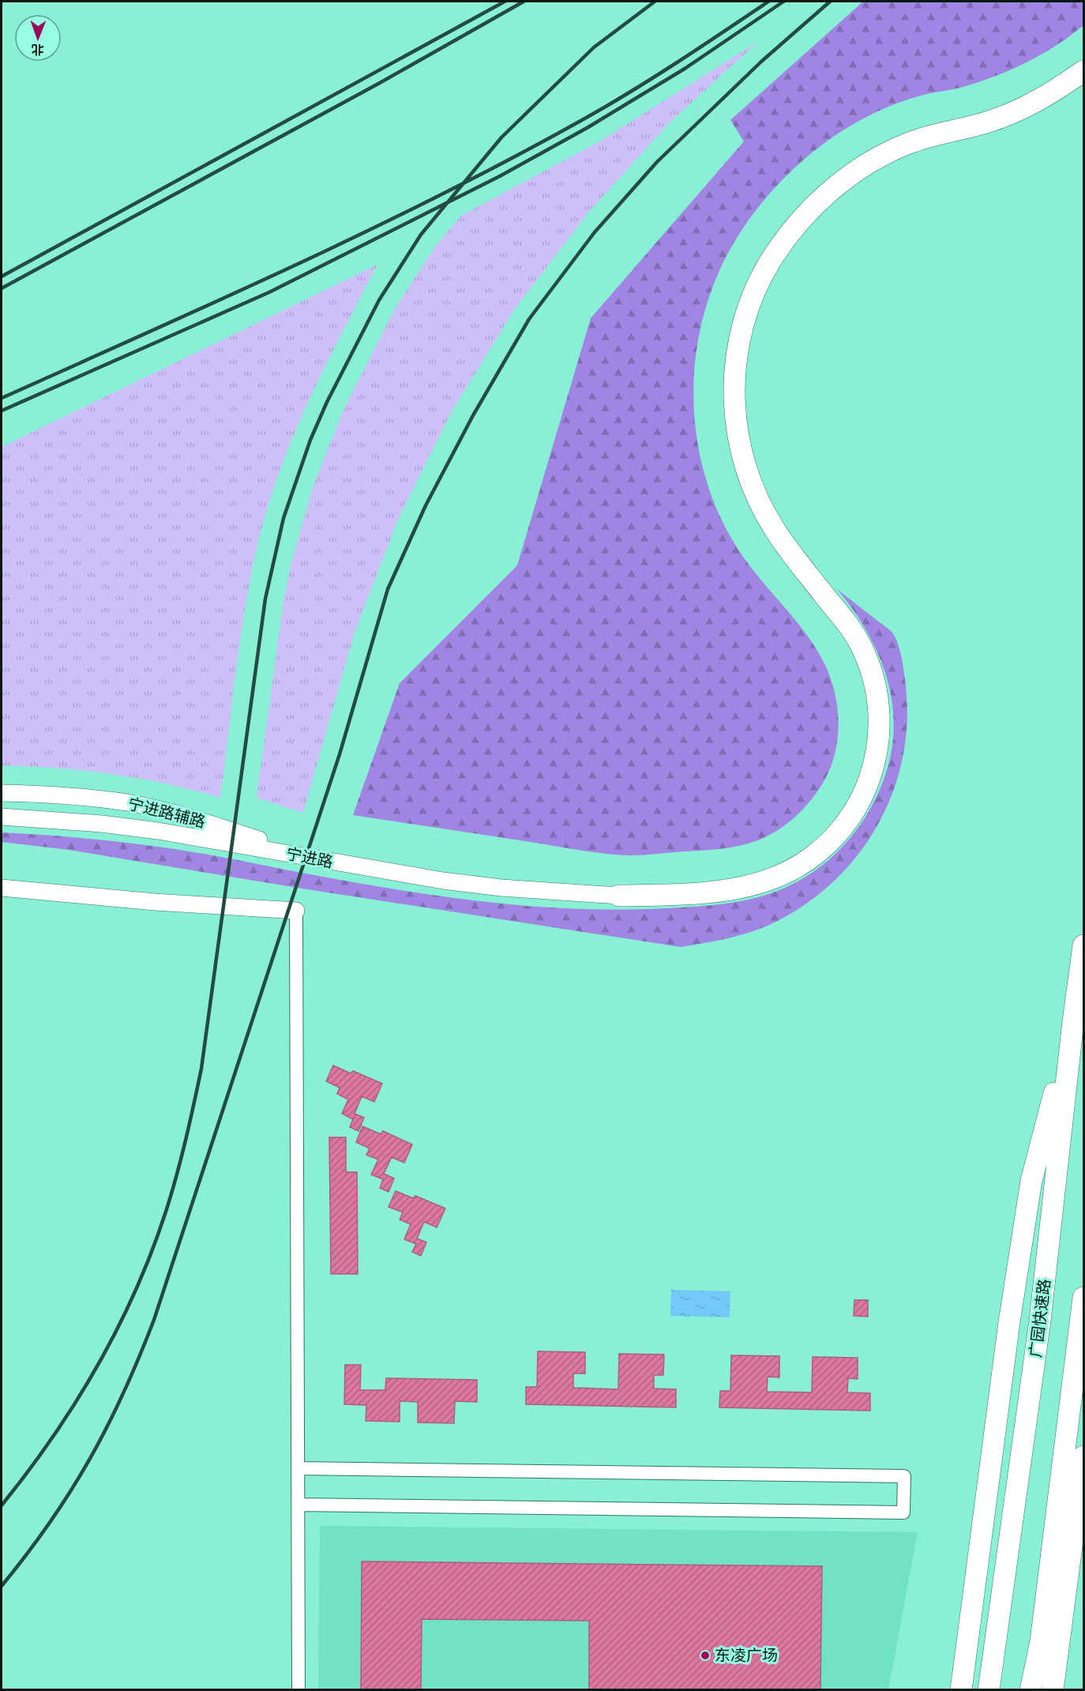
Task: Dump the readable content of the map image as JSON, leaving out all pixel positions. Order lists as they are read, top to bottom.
{
  "streets": {
    "highway": ["广园快速路"],
    "street": ["宁进路辅路", "宁进路"]
  },
  "crossings": [
    ["宁进路辅路", "宁进路"]
  ],
  "places": ["东凌广场"],
  "north": "bottom"
}
